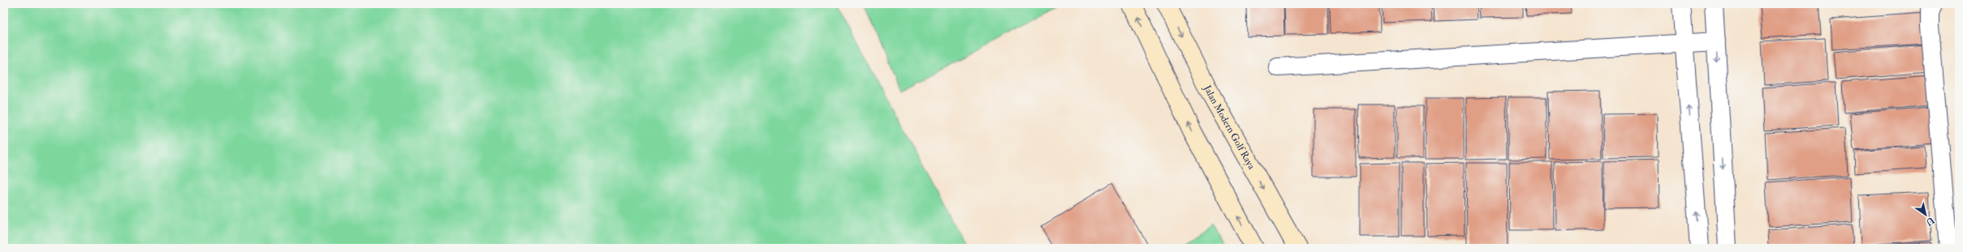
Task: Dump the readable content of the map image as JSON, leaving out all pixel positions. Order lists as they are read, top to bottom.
{
  "streets": {
    "street": ["Jalan Modern Golf Raya"]
  },
  "north": "bottom right"
}
